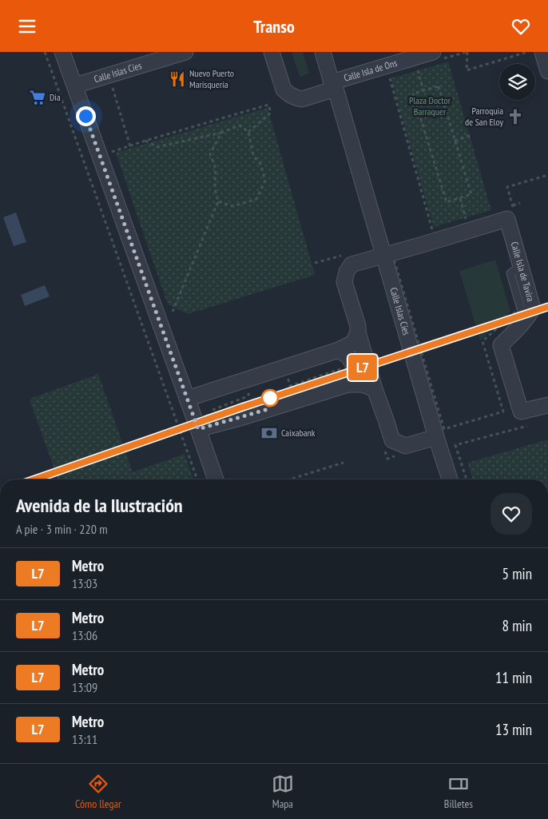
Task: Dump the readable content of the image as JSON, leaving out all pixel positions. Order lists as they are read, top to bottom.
{
  "streets": {
    "street": ["Calle Isla de Ons", "Calle Islas Cíes", "Calle Isla de Tavira"]
  },
  "crossings": [
    ["Calle Isla de Ons", "Calle Islas Cíes"],
    ["Calle Islas Cíes", "Calle Isla de Tavira"]
  ],
  "parks": ["Plaza Doctor Barraquer"],
  "places": {
    "restaurant": ["Nuevo Puerto Marisquería"],
    "supermarket": ["Dia"],
    "church": ["Parroquia de San Eloy"],
    "bank": ["Caixabank"]
  },
  "lines": ["metro line L7"],
  "page": {
    "header": "Transo",
    "on_map": "L7",
    "heading": ["Avenida de la Ilustración", "A pie · 3 min · 220 m"],
    "list": [
      {
        "mark": "L7",
        "name": "Metro",
        "note": "13:03",
        "value": "5 min"
      },
      {
        "mark": "L7",
        "name": "Metro",
        "note": "13:06",
        "value": "8 min"
      },
      {
        "mark": "L7",
        "name": "Metro",
        "note": "13:09",
        "value": "11 min"
      },
      {
        "mark": "L7",
        "name": "Metro",
        "note": "13:11",
        "value": "13 min"
      }
    ],
    "tabs": ["Cómo llegar", "Mapa", "Billetes"]
  }
}
